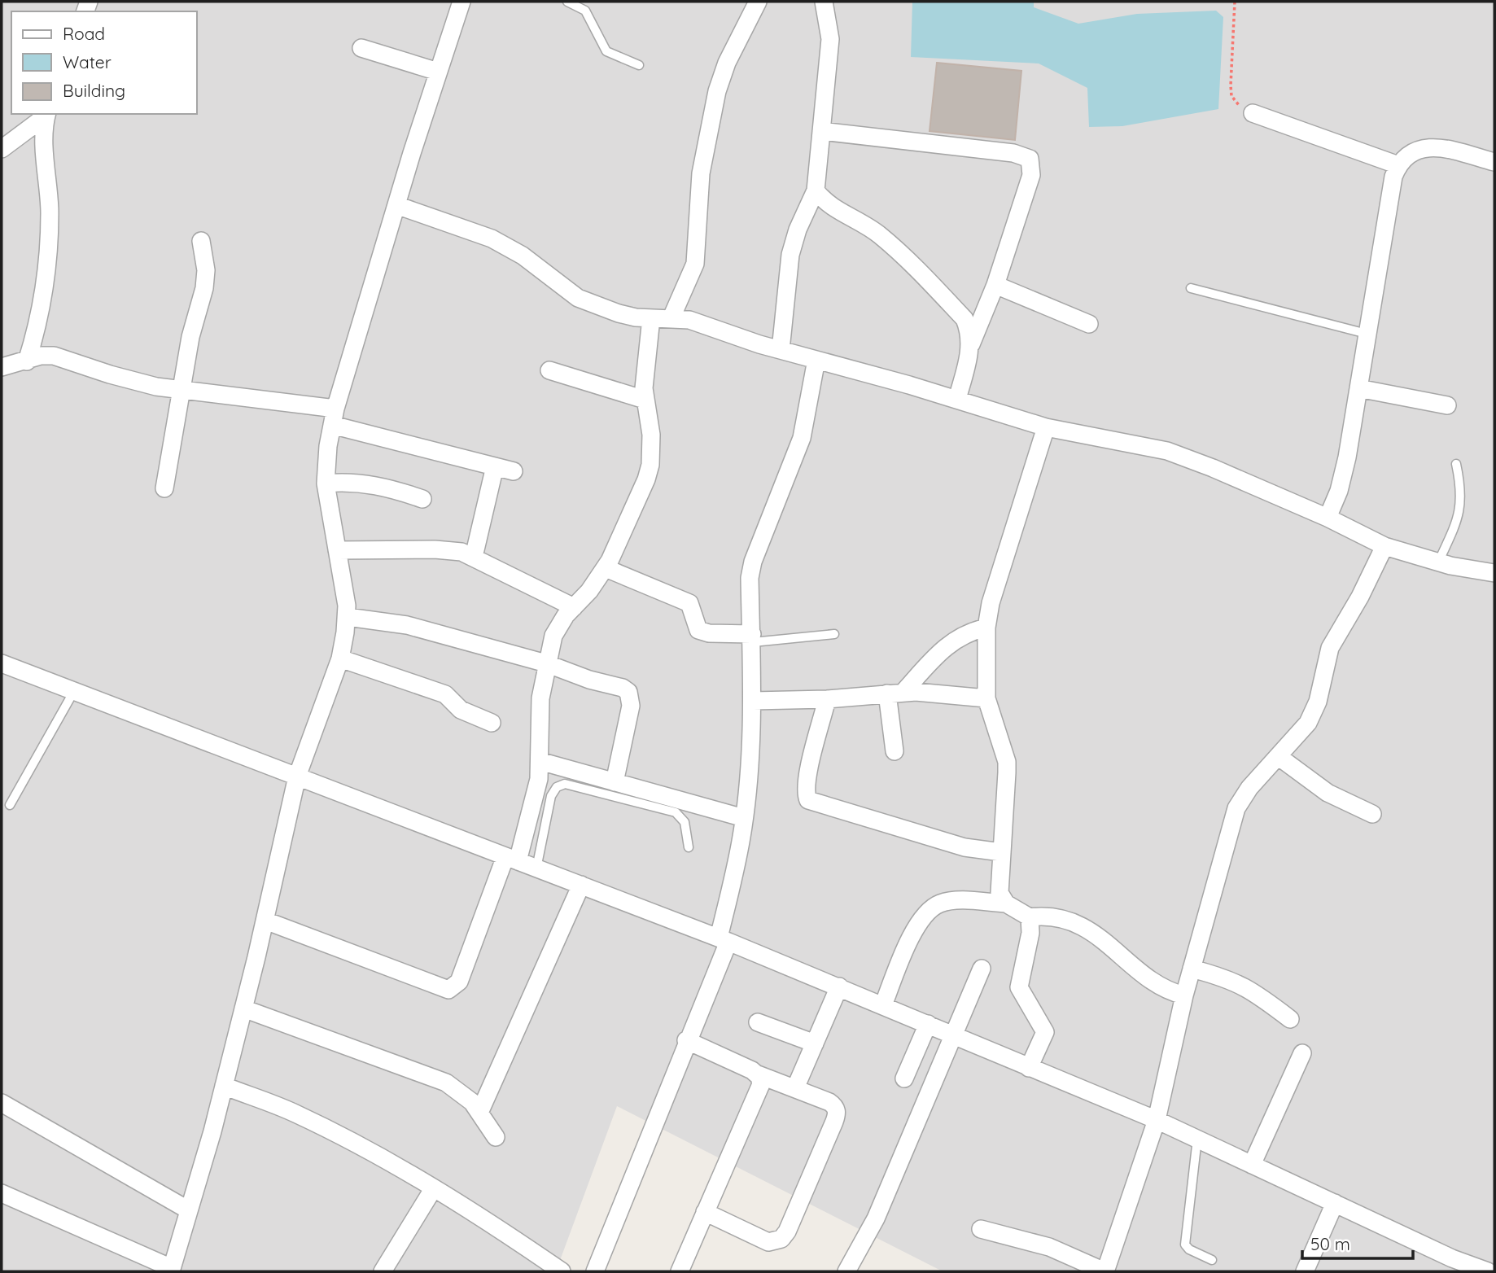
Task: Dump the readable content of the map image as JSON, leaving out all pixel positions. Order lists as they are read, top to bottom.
{
  "legend": ["Road", "Water", "Building"],
  "scale_bar": "50 m"
}
